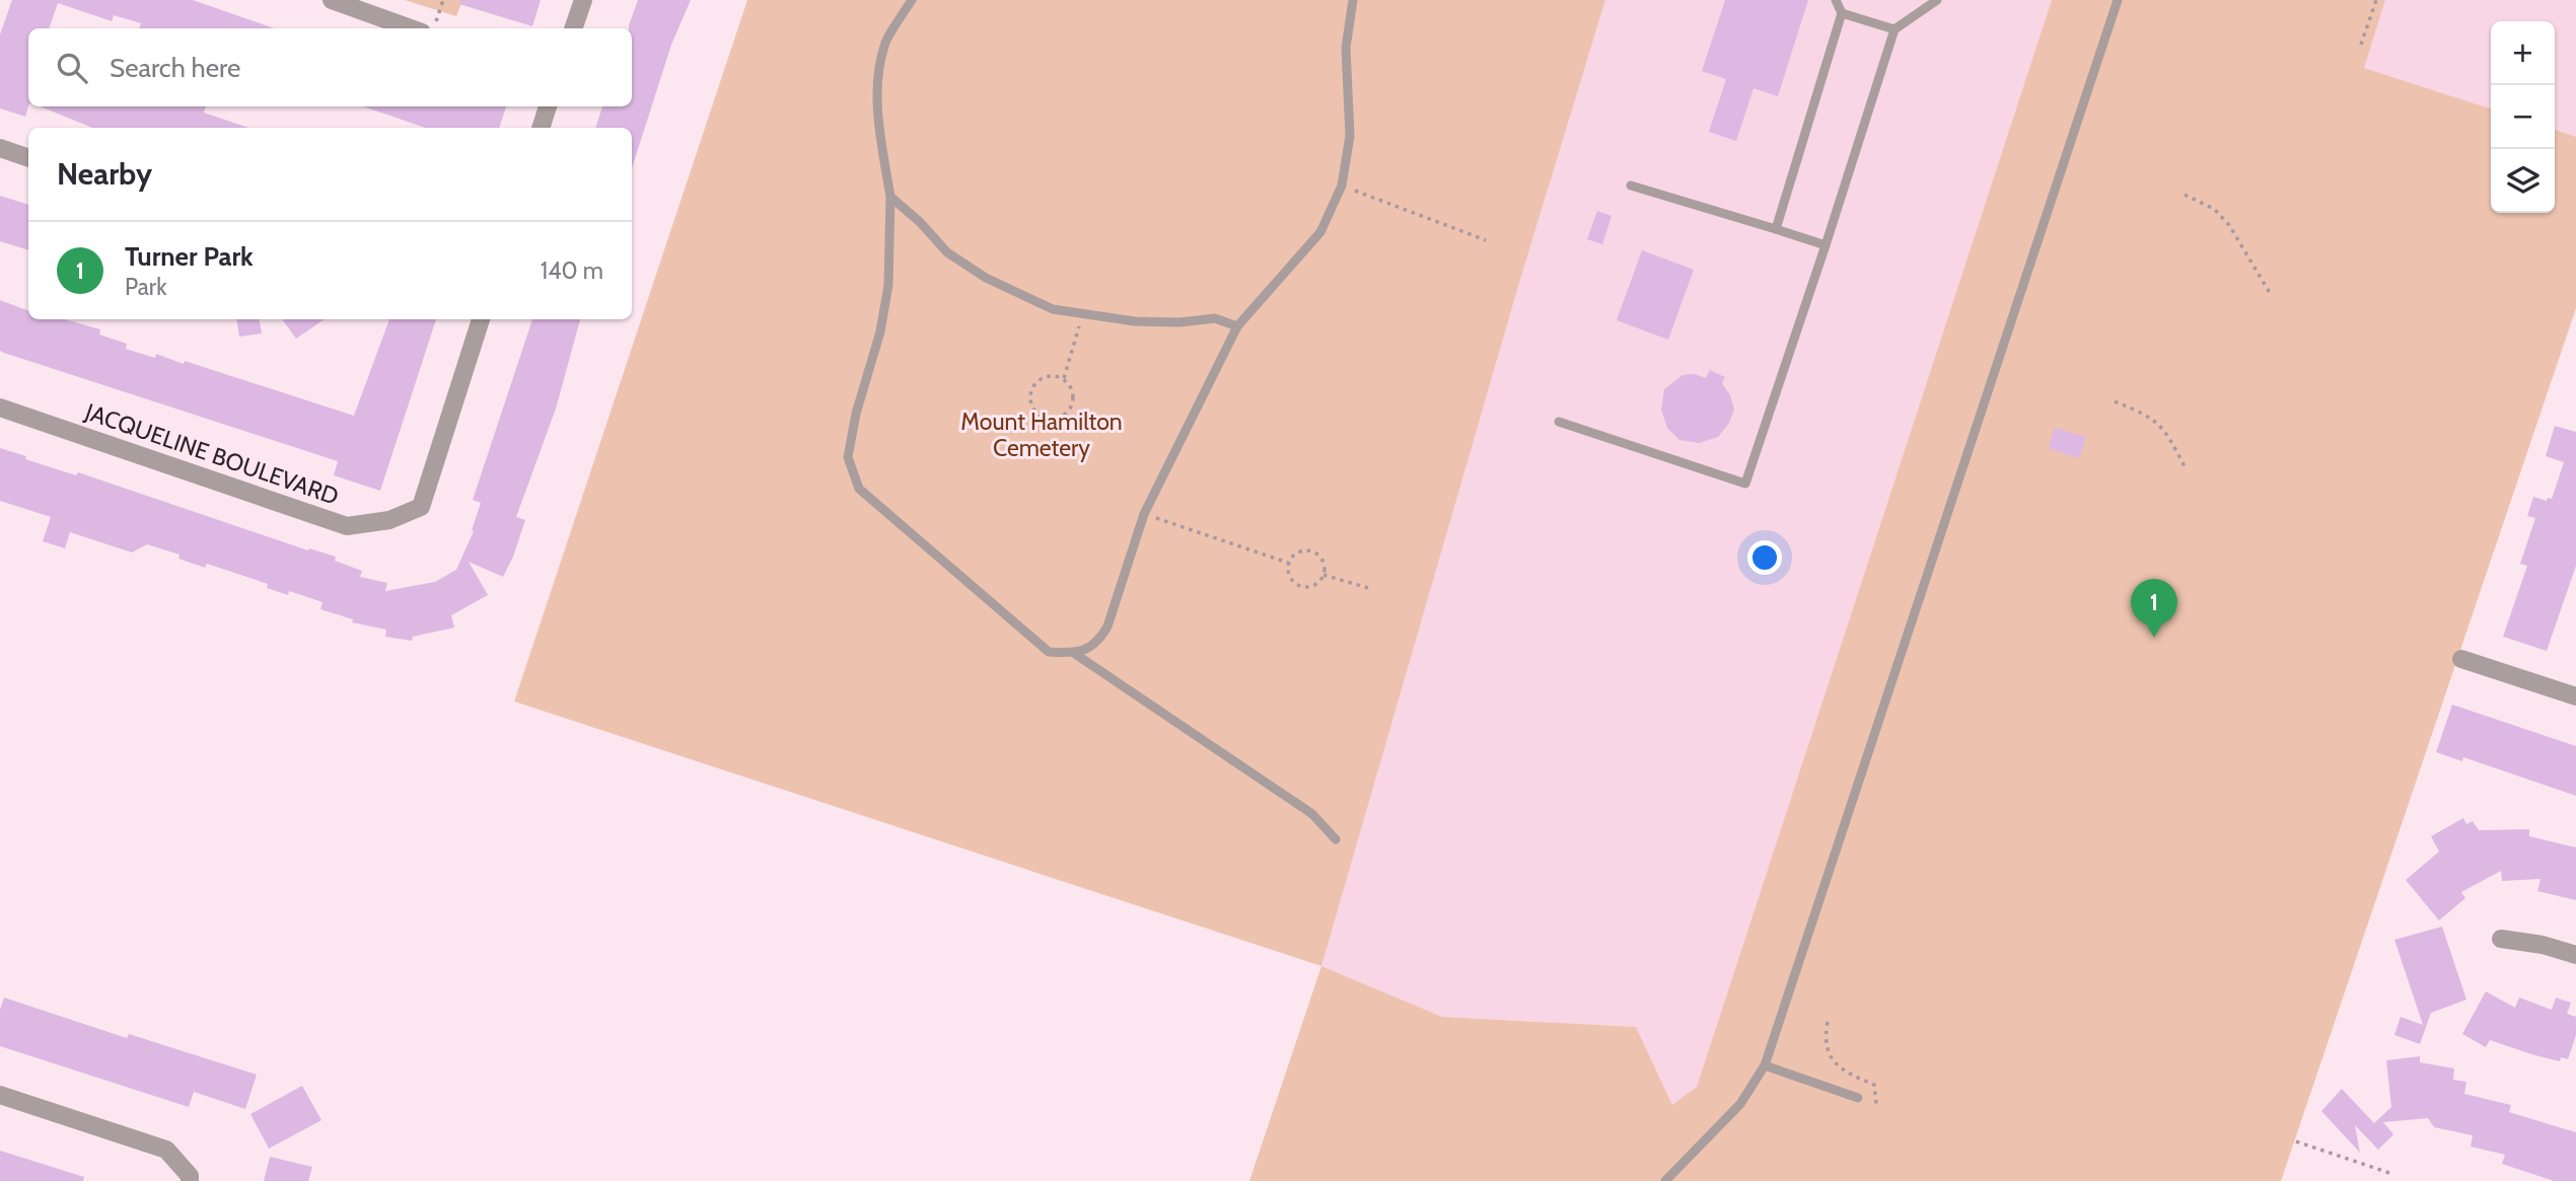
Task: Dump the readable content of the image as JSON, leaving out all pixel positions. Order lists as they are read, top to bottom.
{
  "streets": {
    "street": ["JACQUELINE BOULEVARD"]
  },
  "parks": ["Mount Hamilton Cemetery"],
  "page": {
    "map_buttons": ["+", "−"],
    "search": "Search here",
    "heading": "Nearby",
    "list": [
      {
        "mark": "1",
        "name": "Turner Park",
        "note": "Park",
        "value": "140 m"
      }
    ],
    "pins": "1"
  }
}
